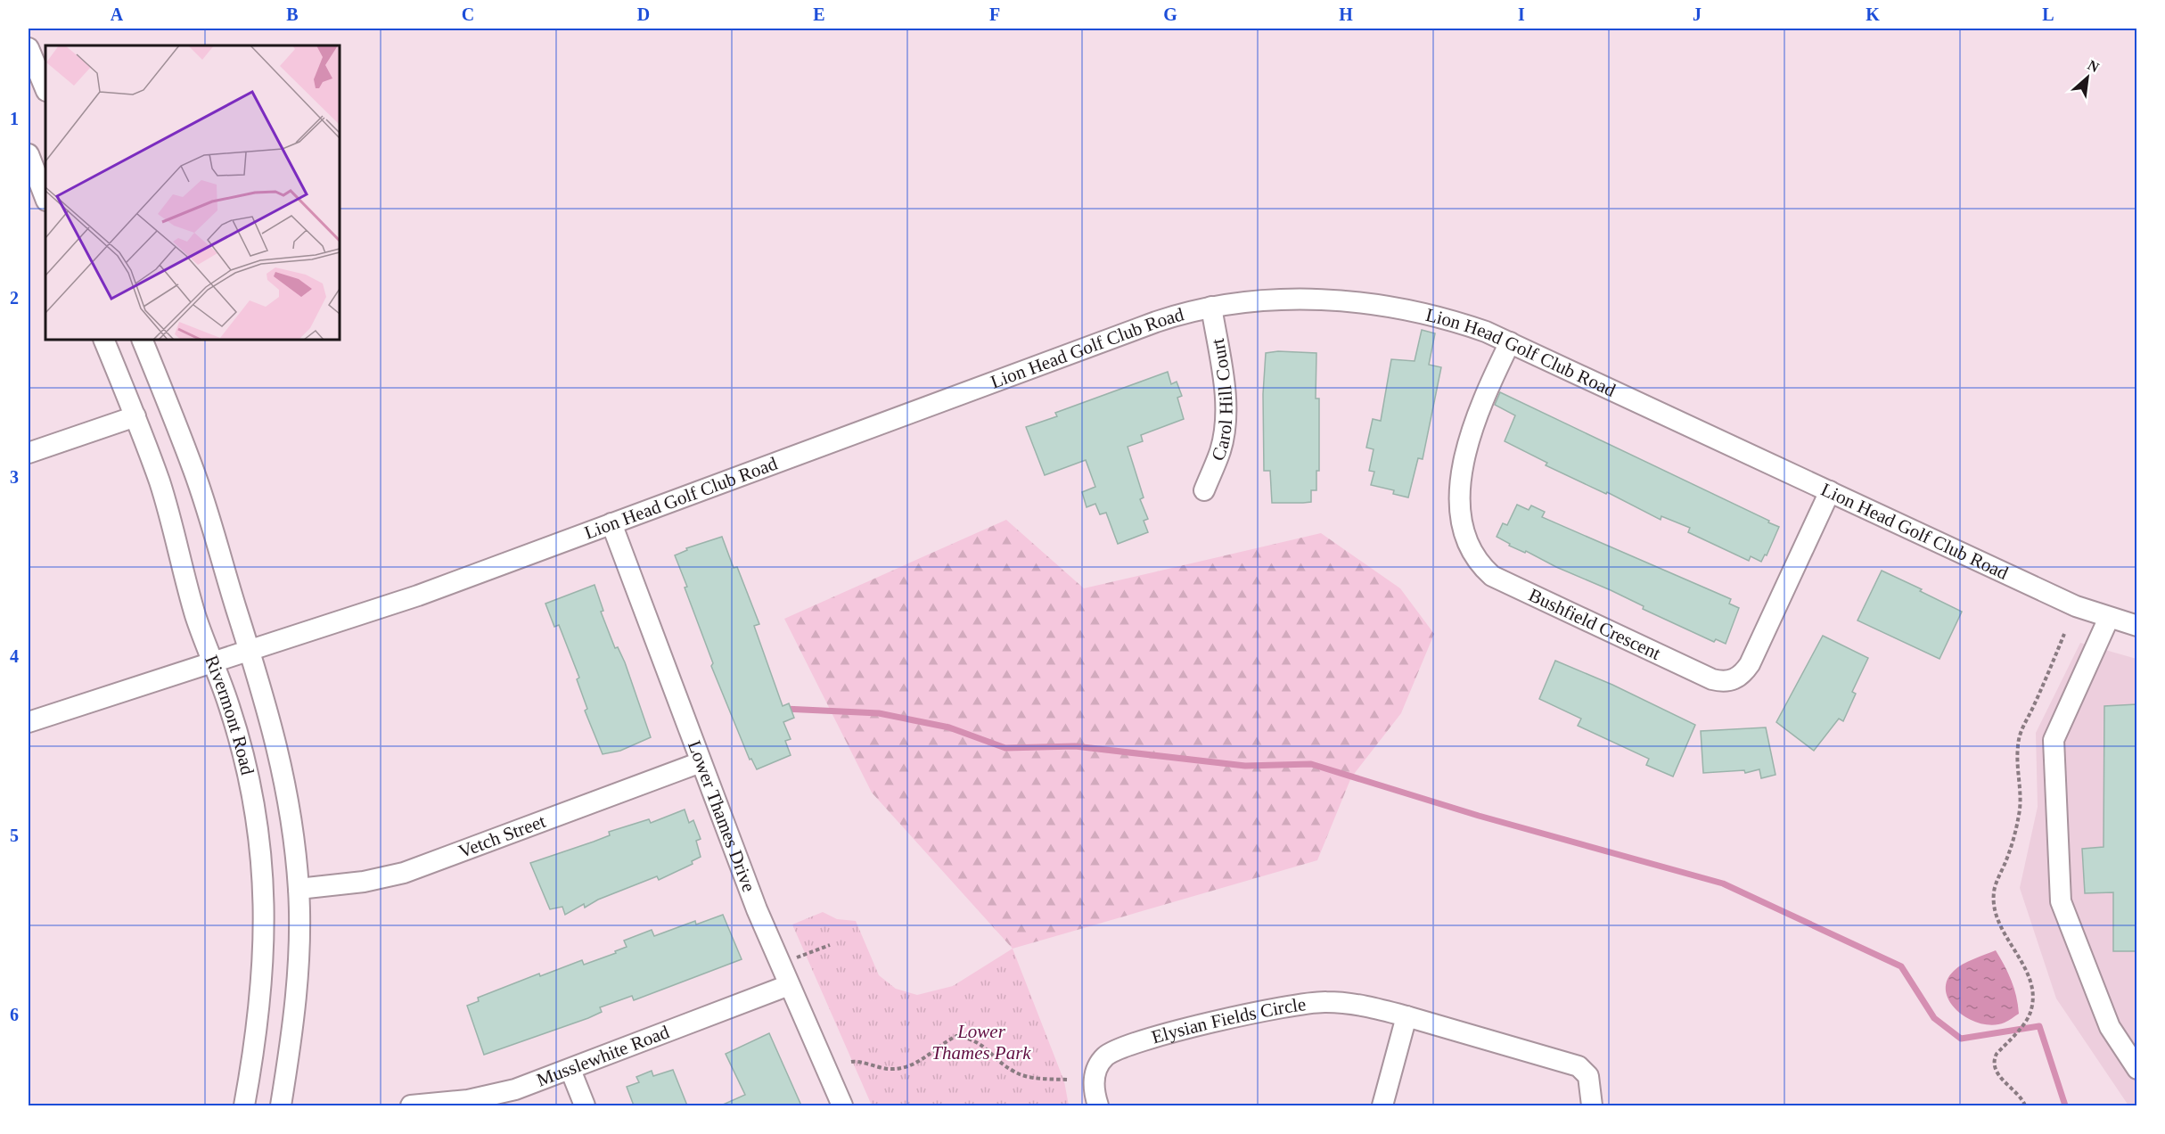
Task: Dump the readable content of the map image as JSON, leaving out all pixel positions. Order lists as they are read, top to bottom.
{
  "streets": {
    "street": [
      "Lion Head Golf Club Road",
      "Carol Hill Court",
      "Bushfield Crescent",
      "Rivermont Road",
      "Lower Thames Drive",
      "Vetch Street",
      "Elysian Fields Circle",
      "Musslewhite Road"
    ]
  },
  "crossings": [
    ["Lion Head Golf Club Road", "Carol Hill Court"],
    ["Lion Head Golf Club Road", "Bushfield Crescent"],
    ["Lion Head Golf Club Road", "Rivermont Road"],
    ["Lion Head Golf Club Road", "Lower Thames Drive"],
    ["Rivermont Road", "Vetch Street"],
    ["Lower Thames Drive", "Vetch Street"],
    ["Lower Thames Drive", "Musslewhite Road"]
  ],
  "parks": ["Lower Thames Park"],
  "north": "top right",
  "grid": {
    "columns": [
      "A",
      "B",
      "C",
      "D",
      "E",
      "F",
      "G",
      "H",
      "I",
      "J",
      "K",
      "L"
    ],
    "rows": [
      "1",
      "2",
      "3",
      "4",
      "5",
      "6"
    ]
  }
}
